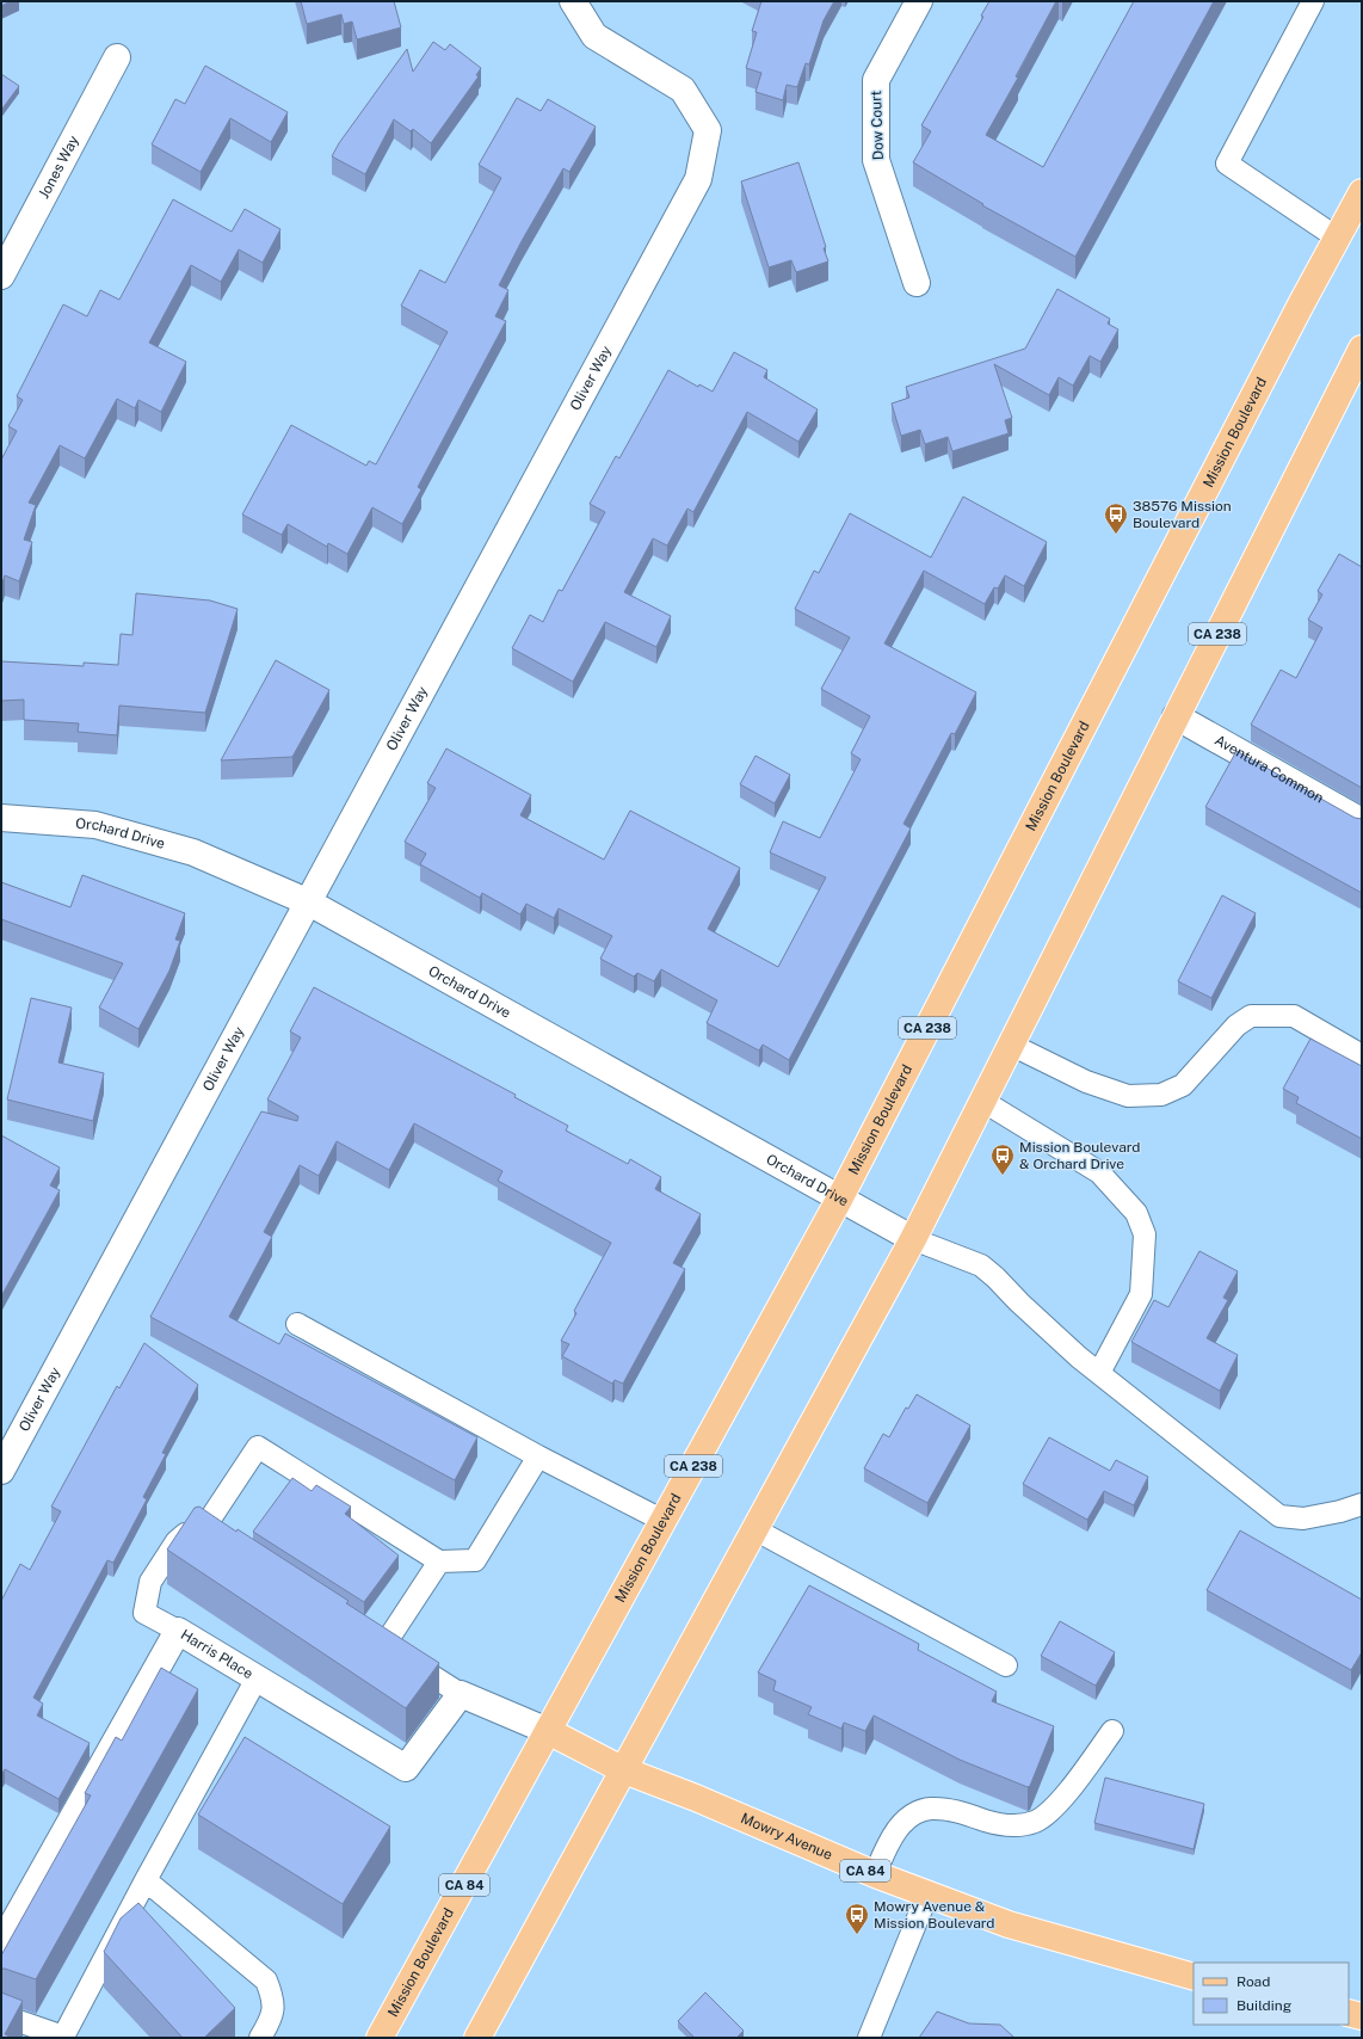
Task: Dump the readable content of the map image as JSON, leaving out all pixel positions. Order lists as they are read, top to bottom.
{
  "streets": {
    "main road": [
      "Mission Boulevard",
      "CA 238",
      "Mowry Avenue",
      "CA 84"
    ],
    "street": [
      "Dow Court",
      "Jones Way",
      "Oliver Way",
      "Aventura Common",
      "Orchard Drive",
      "Harris Place"
    ]
  },
  "crossings": [
    ["Oliver Way", "Orchard Drive"],
    ["Mission Boulevard", "Orchard Drive"],
    ["Mission Boulevard", "Mowry Avenue"],
    ["CA 238", "Aventura Common"],
    ["CA 238", "Orchard Drive"],
    ["CA 238", "Mowry Avenue"]
  ],
  "places": {
    "bus stop": ["38576 Mission Boulevard", "Mission Boulevard & Orchard Drive", "Mowry Avenue & Mission Boulevard"]
  },
  "legend": ["Road", "Building"]
}
